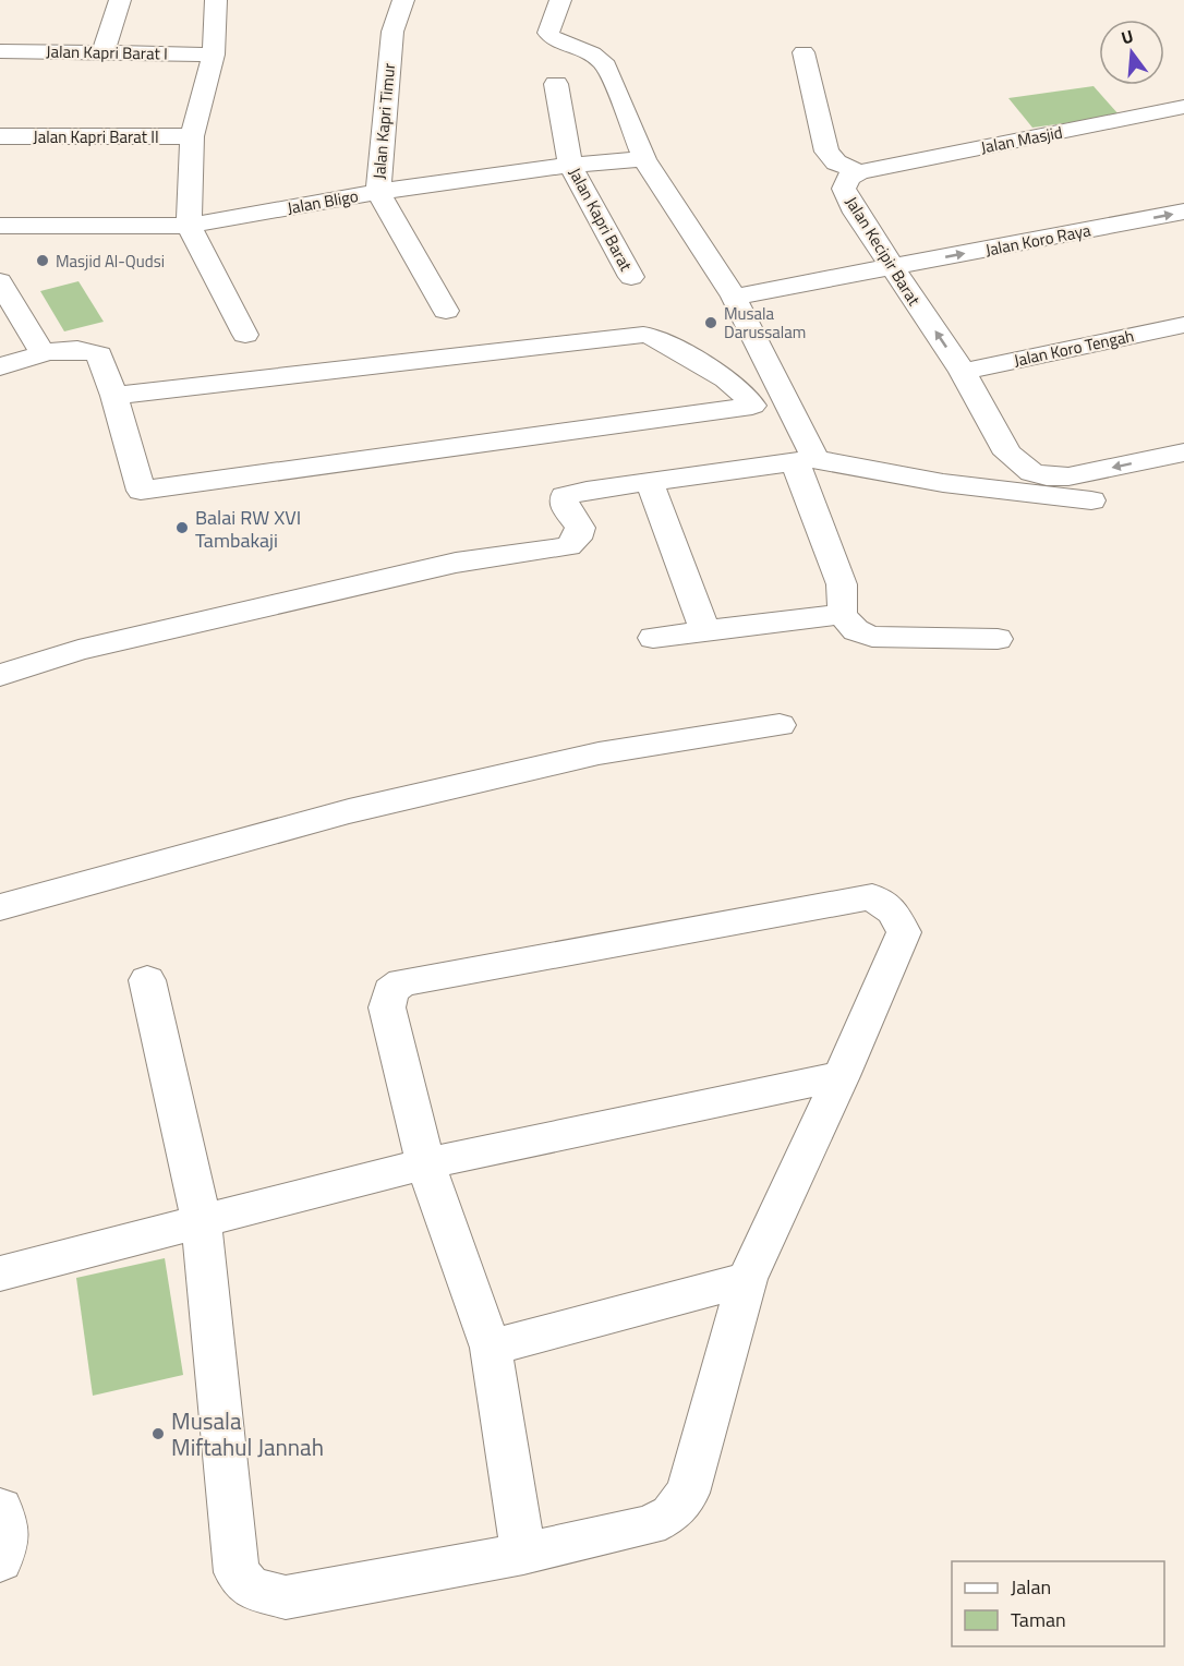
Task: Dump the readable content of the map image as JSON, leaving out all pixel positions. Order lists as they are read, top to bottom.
{
  "streets": {
    "street": [
      "Jalan Kapri Barat I",
      "Jalan Kapri Timur",
      "Jalan Kapri Barat II",
      "Jalan Masjid",
      "Jalan Bligo",
      "Jalan Kapri Barat",
      "Jalan Koro Raya",
      "Jalan Kecipir Barat",
      "Jalan Koro Tengah"
    ]
  },
  "crossings": [
    ["Jalan Kapri Timur", "Jalan Bligo"],
    ["Jalan Masjid", "Jalan Kecipir Barat"],
    ["Jalan Bligo", "Jalan Kapri Barat"],
    ["Jalan Koro Raya", "Jalan Kecipir Barat"],
    ["Jalan Kecipir Barat", "Jalan Koro Tengah"]
  ],
  "places": [
    "Masjid Al-Qudsi",
    "Musala Darussalam",
    "Balai RW XVI Tambakaji",
    "Musala Miftahul Jannah"
  ],
  "legend": ["Jalan", "Taman"],
  "north": "top"
}
